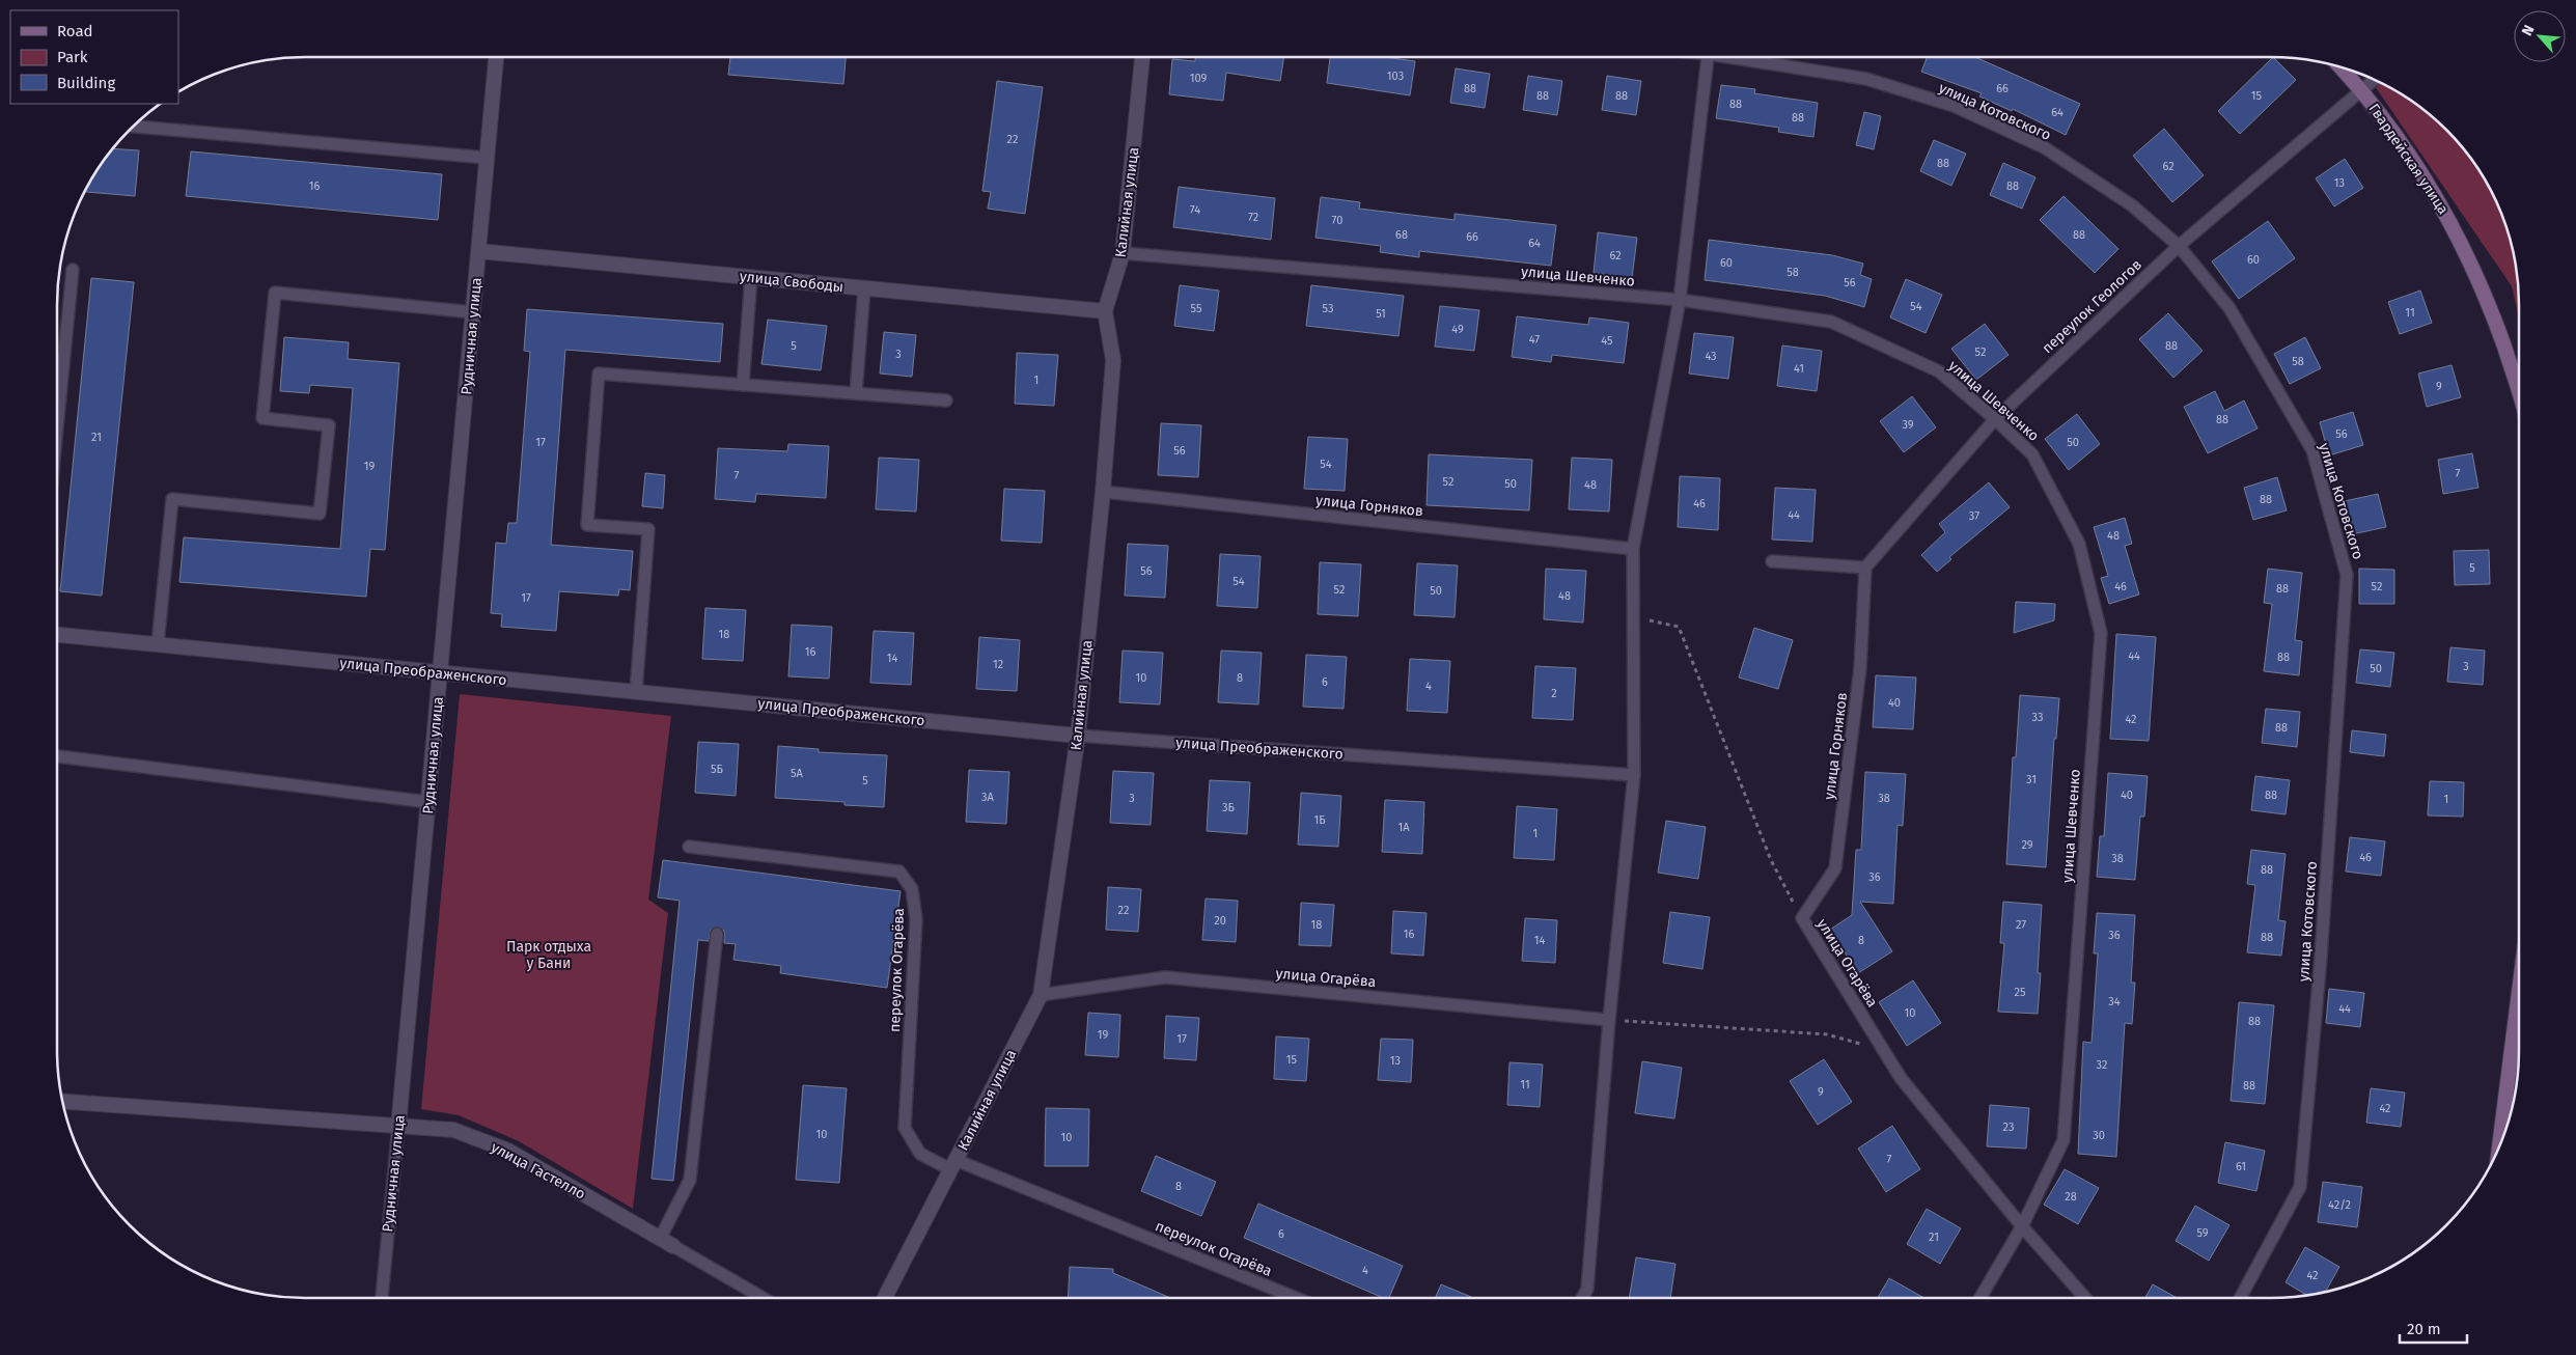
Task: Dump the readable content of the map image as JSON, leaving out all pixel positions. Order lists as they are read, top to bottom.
{
  "streets": {
    "main road": ["Гвардейская улица"],
    "street": [
      "Калийная улица",
      "улица Свободы",
      "Рудничная улица",
      "улица Преображенского",
      "улица Гастелло"
    ],
    "lane": [
      "улица Котовского",
      "улица Шевченко",
      "переулок Геологов",
      "улица Горняков",
      "улица Огарёва",
      "переулок Огарёва"
    ]
  },
  "crossings": [
    ["улица Котовского", "переулок Геологов"],
    ["Гвардейская улица", "переулок Геологов"],
    ["Калийная улица", "улица Шевченко"],
    ["Калийная улица", "улица Свободы"],
    ["Калийная улица", "улица Горняков"],
    ["Калийная улица", "улица Преображенского"],
    ["Калийная улица", "улица Огарёва"],
    ["Калийная улица", "переулок Огарёва"],
    ["улица Шевченко", "переулок Геологов"],
    ["улица Шевченко", "улица Огарёва"],
    ["улица Свободы", "Рудничная улица"],
    ["переулок Геологов", "улица Горняков"],
    ["Рудничная улица", "улица Преображенского"],
    ["Рудничная улица", "улица Гастелло"],
    ["улица Горняков", "улица Огарёва"]
  ],
  "parks": ["Парк отдыха у Бани"],
  "house_numbers": [
    "103",
    "109",
    "88",
    "66",
    "88",
    "88",
    "15",
    "88",
    "64",
    "88",
    "22",
    "88",
    "62",
    "13",
    "16",
    "88",
    "74",
    "72",
    "70",
    "68",
    "88",
    "66",
    "64",
    "62",
    "60",
    "60",
    "58",
    "56",
    "54",
    "55",
    "53",
    "11",
    "51",
    "49",
    "47",
    "45",
    "5",
    "88",
    "52",
    "3",
    "43",
    "58",
    "41",
    "1",
    "9",
    "88",
    "39",
    "56",
    "21",
    "17",
    "50",
    "56",
    "54",
    "19",
    "7",
    "7",
    "52",
    "50",
    "48",
    "88",
    "46",
    "44",
    "37",
    "48",
    "5",
    "56",
    "54",
    "46",
    "52",
    "88",
    "52",
    "50",
    "48",
    "17",
    "18",
    "16",
    "44",
    "88",
    "14",
    "12",
    "3",
    "50",
    "10",
    "8",
    "6",
    "4",
    "2",
    "40",
    "33",
    "42",
    "88",
    "5Б",
    "5А",
    "31",
    "5",
    "40",
    "88",
    "3А",
    "3",
    "38",
    "1",
    "3Б",
    "1Б",
    "1А",
    "1",
    "29",
    "46",
    "38",
    "88",
    "36",
    "22",
    "20",
    "18",
    "27",
    "16",
    "36",
    "88",
    "14",
    "8",
    "25",
    "34",
    "44",
    "10",
    "88",
    "19",
    "17",
    "15",
    "13",
    "32",
    "11",
    "88",
    "9",
    "42",
    "23",
    "10",
    "30",
    "10",
    "7",
    "61",
    "8",
    "28",
    "42/2",
    "59",
    "6",
    "21",
    "4",
    "42"
  ],
  "legend": ["Road", "Park", "Building"],
  "scale_bar": "20 m",
  "north": "top left"
}
